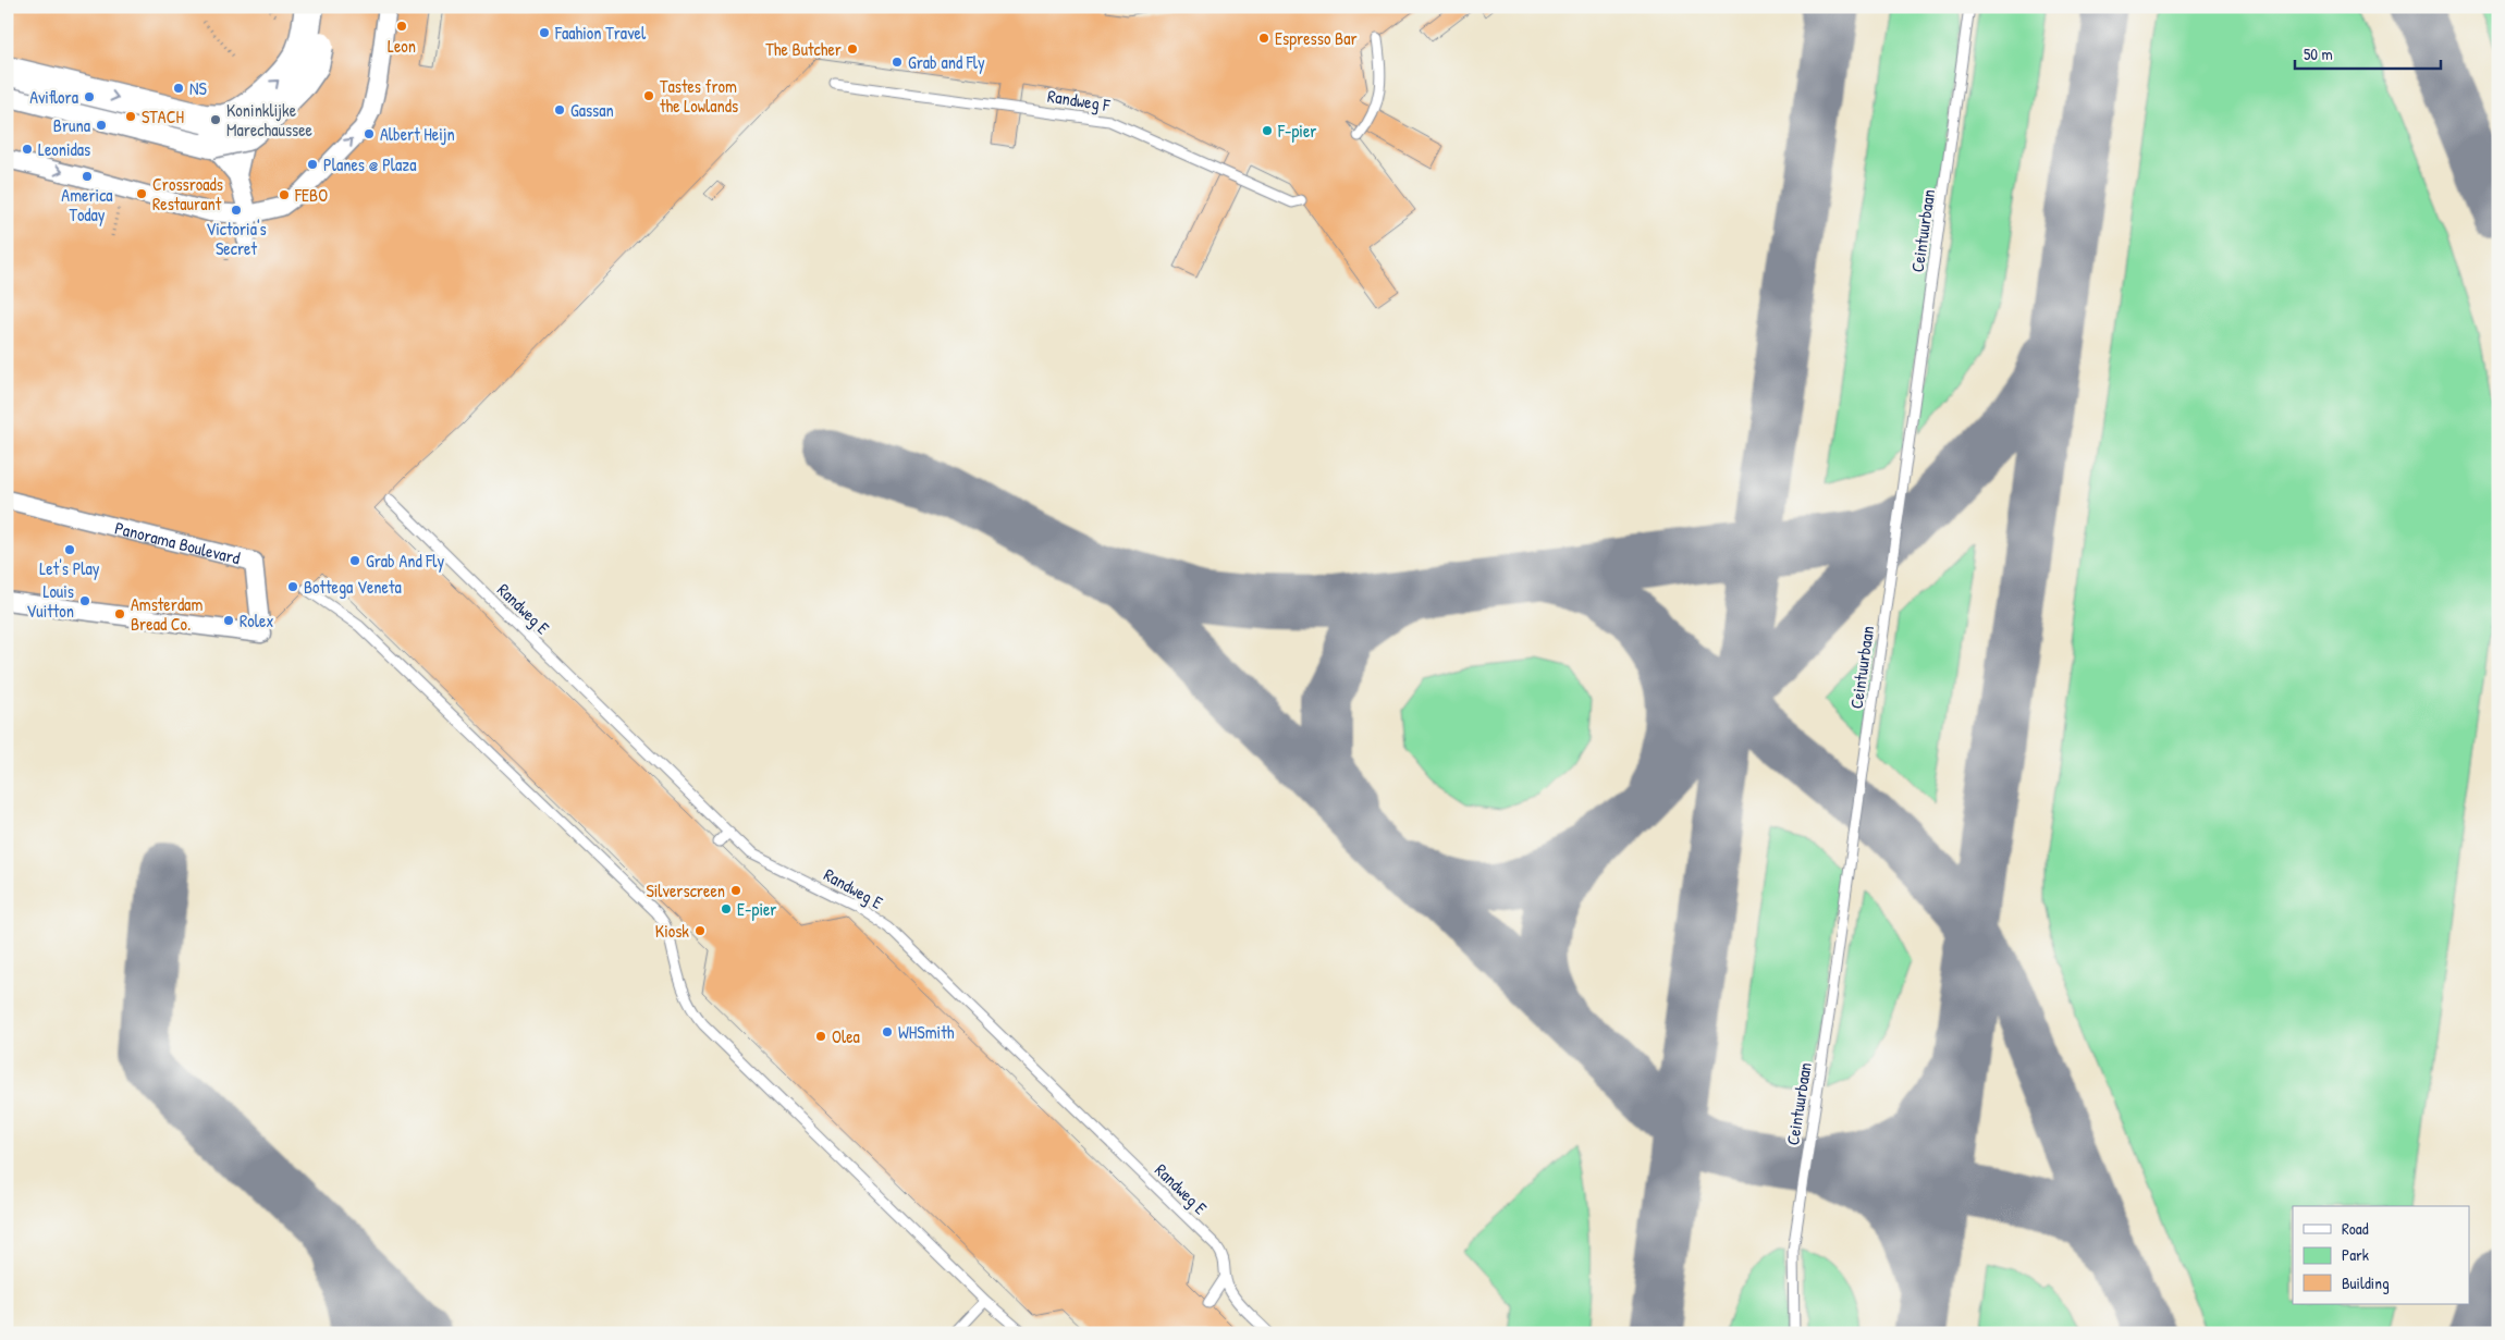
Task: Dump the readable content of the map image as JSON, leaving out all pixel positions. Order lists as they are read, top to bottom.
{
  "streets": {
    "street": ["Panorama Boulevard"],
    "lane": ["Randweg F", "Ceintuurbaan", "Randweg E"]
  },
  "places": [
    "Leon",
    "Faahion Travel",
    "Espresso Bar",
    "The Butcher",
    "Grab and Fly",
    "NS",
    "Tastes from the Lowlands",
    "Aviflora",
    "Gassan",
    "STACH",
    "Koninklijke Marechaussee",
    "Bruna",
    "F-pier",
    "Albert Heijn",
    "Leonidas",
    "Planes @ Plaza",
    "America Today",
    "Crossroads Restaurant",
    "FEBO",
    "Victoria's Secret",
    "Let's Play",
    "Grab And Fly",
    "Bottega Veneta",
    "Louis Vuitton",
    "Amsterdam Bread Co.",
    "Rolex",
    "Silverscreen",
    "E-pier",
    "Kiosk",
    "WHSmith",
    "Olea"
  ],
  "legend": ["Road", "Park", "Building"],
  "scale_bar": "50 m"
}
